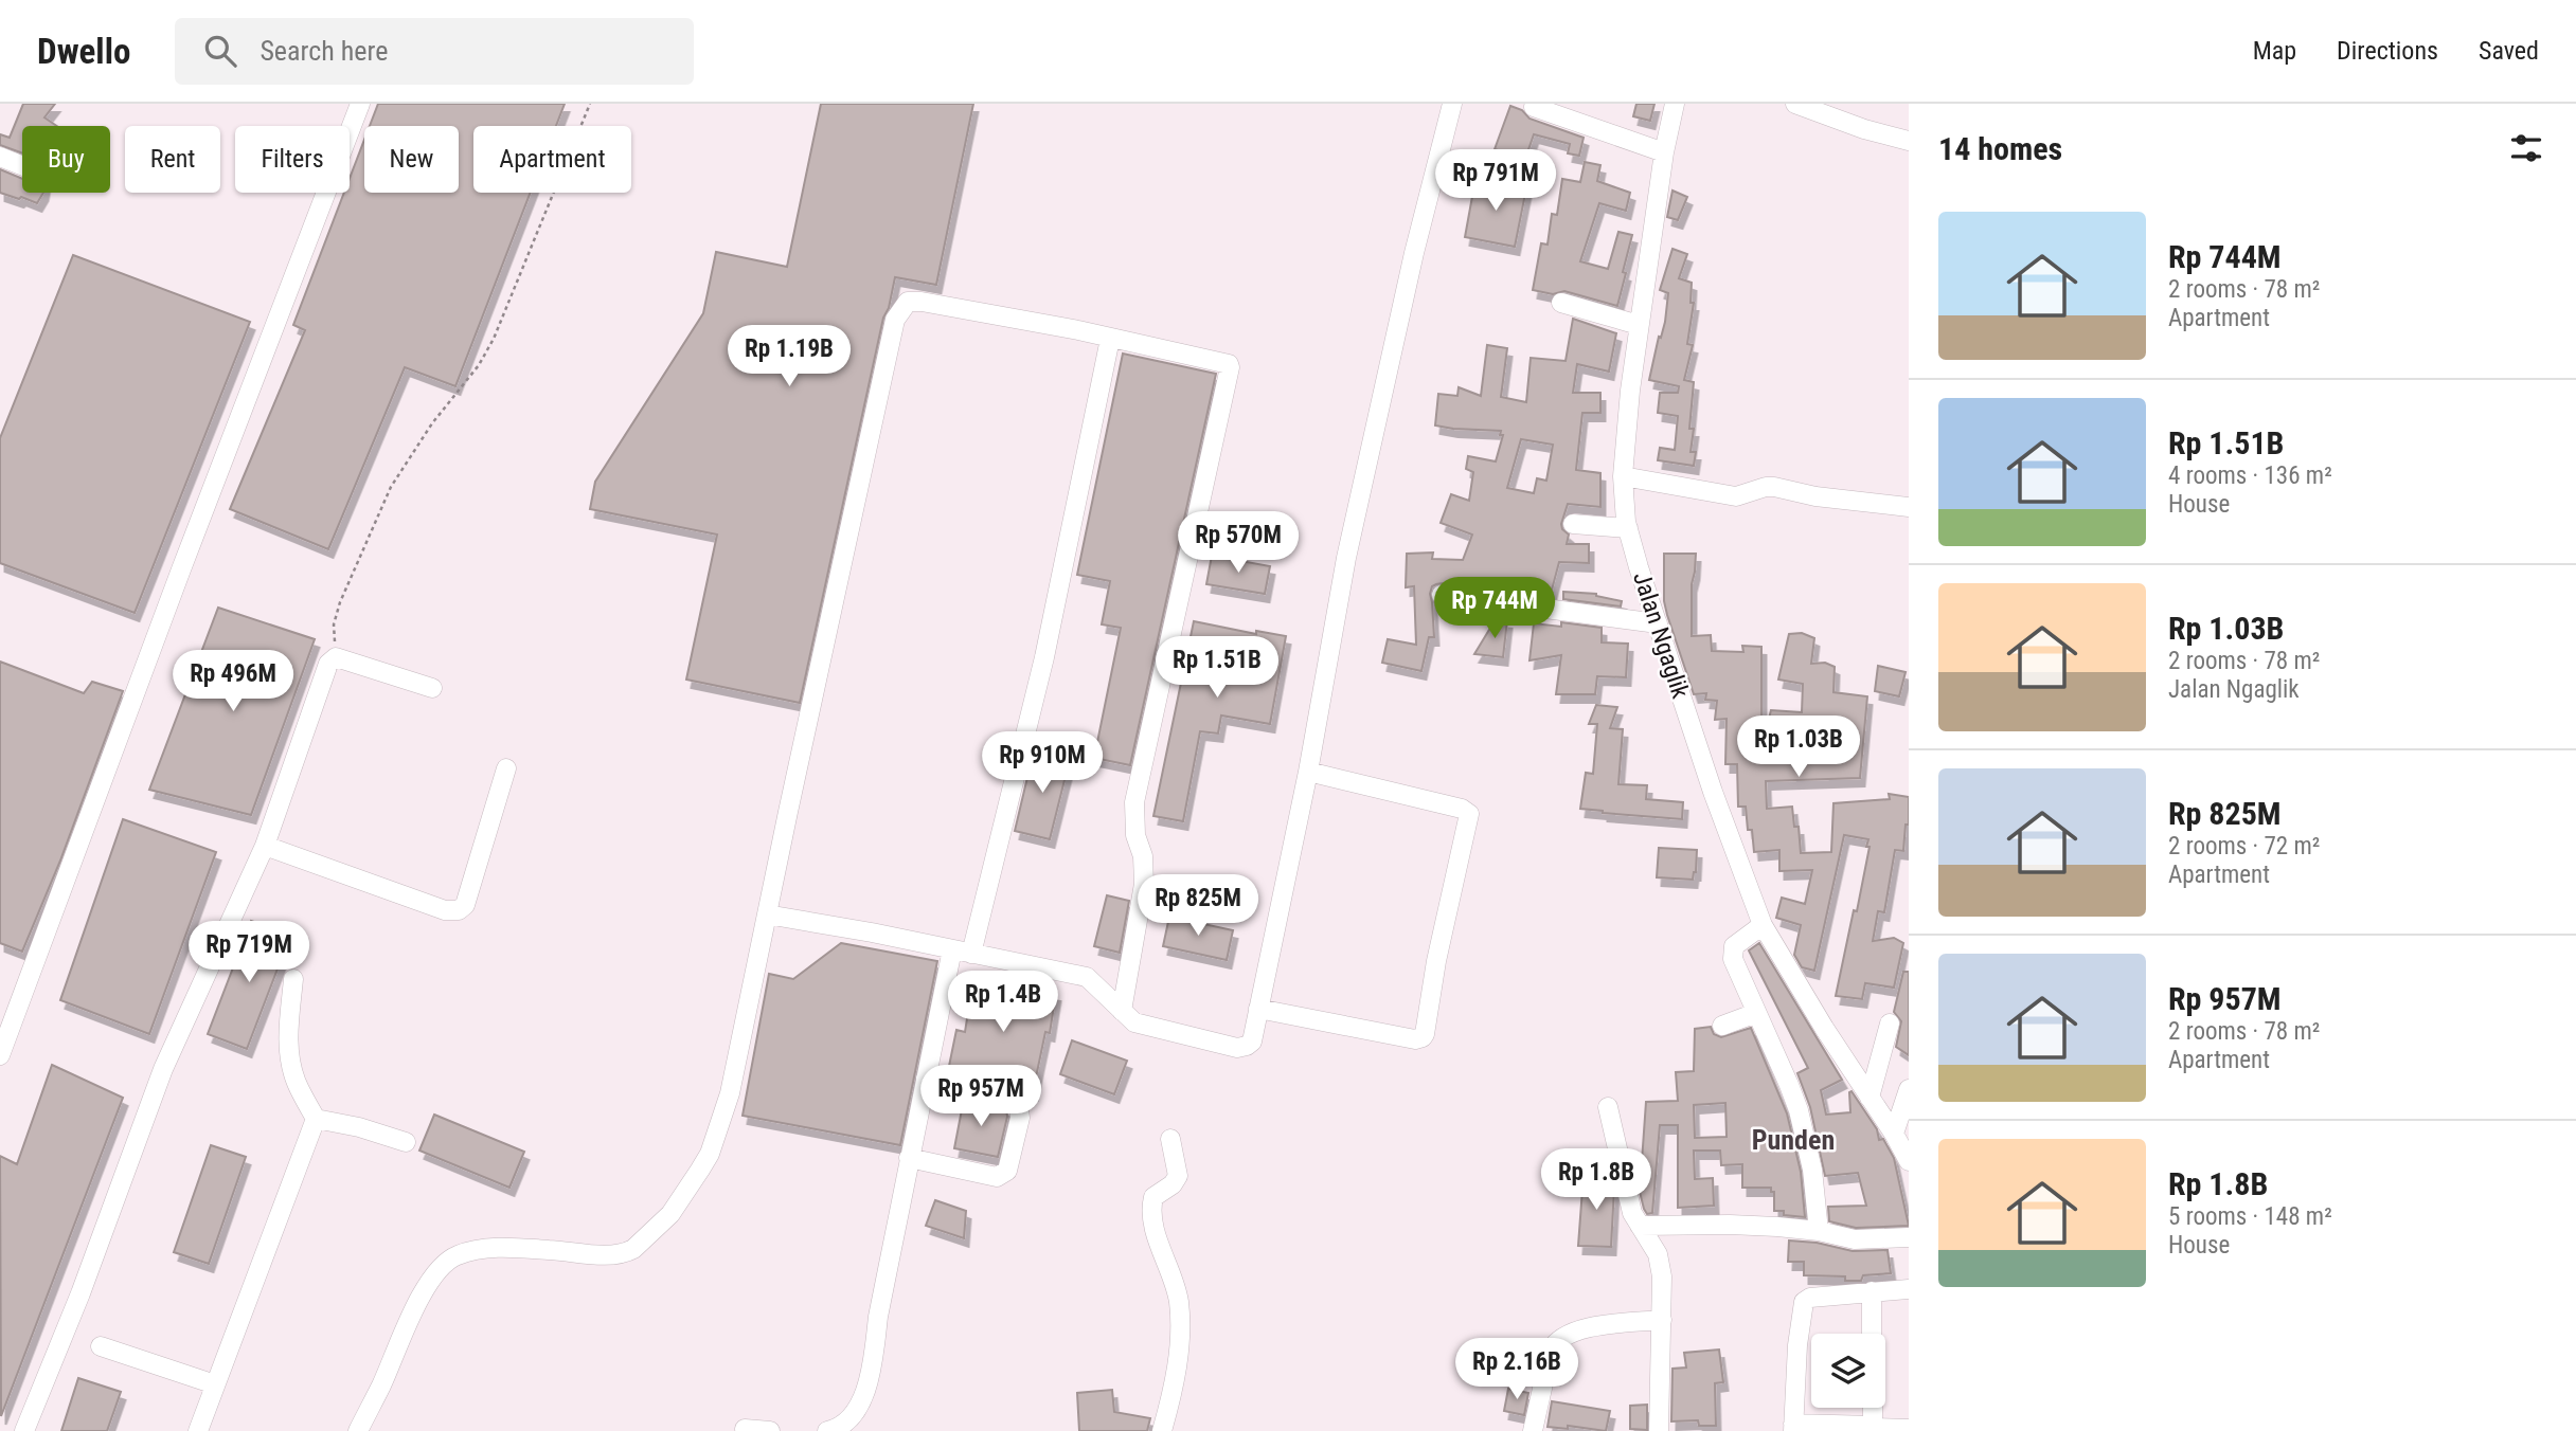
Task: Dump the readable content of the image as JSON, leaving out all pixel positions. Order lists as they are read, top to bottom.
{
  "streets": {
    "street": ["Jalan Ngaglik"]
  },
  "districts": ["Punden"],
  "page": {
    "header": "Dwello",
    "search": "Search here",
    "nav": ["Map", "Directions", "Saved"],
    "heading": "14 homes",
    "chip": [
      "Buy",
      "Rent",
      "Filters",
      "New",
      "Apartment"
    ],
    "price": [
      "Rp 791M",
      "Rp 1.19B",
      "Rp 570M",
      "Rp 744M",
      "Rp 1.51B",
      "Rp 496M",
      "Rp 1.03B",
      "Rp 910M",
      "Rp 825M",
      "Rp 719M",
      "Rp 1.4B",
      "Rp 957M",
      "Rp 1.8B",
      "Rp 2.16B"
    ],
    "list": [
      {
        "name": "Rp 744M",
        "note": "2 rooms · 78 m² · Apartment"
      },
      {
        "name": "Rp 1.51B",
        "note": "4 rooms · 136 m² · House"
      },
      {
        "name": "Rp 1.03B",
        "note": "2 rooms · 78 m² · Jalan Ngaglik"
      },
      {
        "name": "Rp 825M",
        "note": "2 rooms · 72 m² · Apartment"
      },
      {
        "name": "Rp 957M",
        "note": "2 rooms · 78 m² · Apartment"
      },
      {
        "name": "Rp 1.8B",
        "note": "5 rooms · 148 m² · House"
      }
    ]
  }
}
